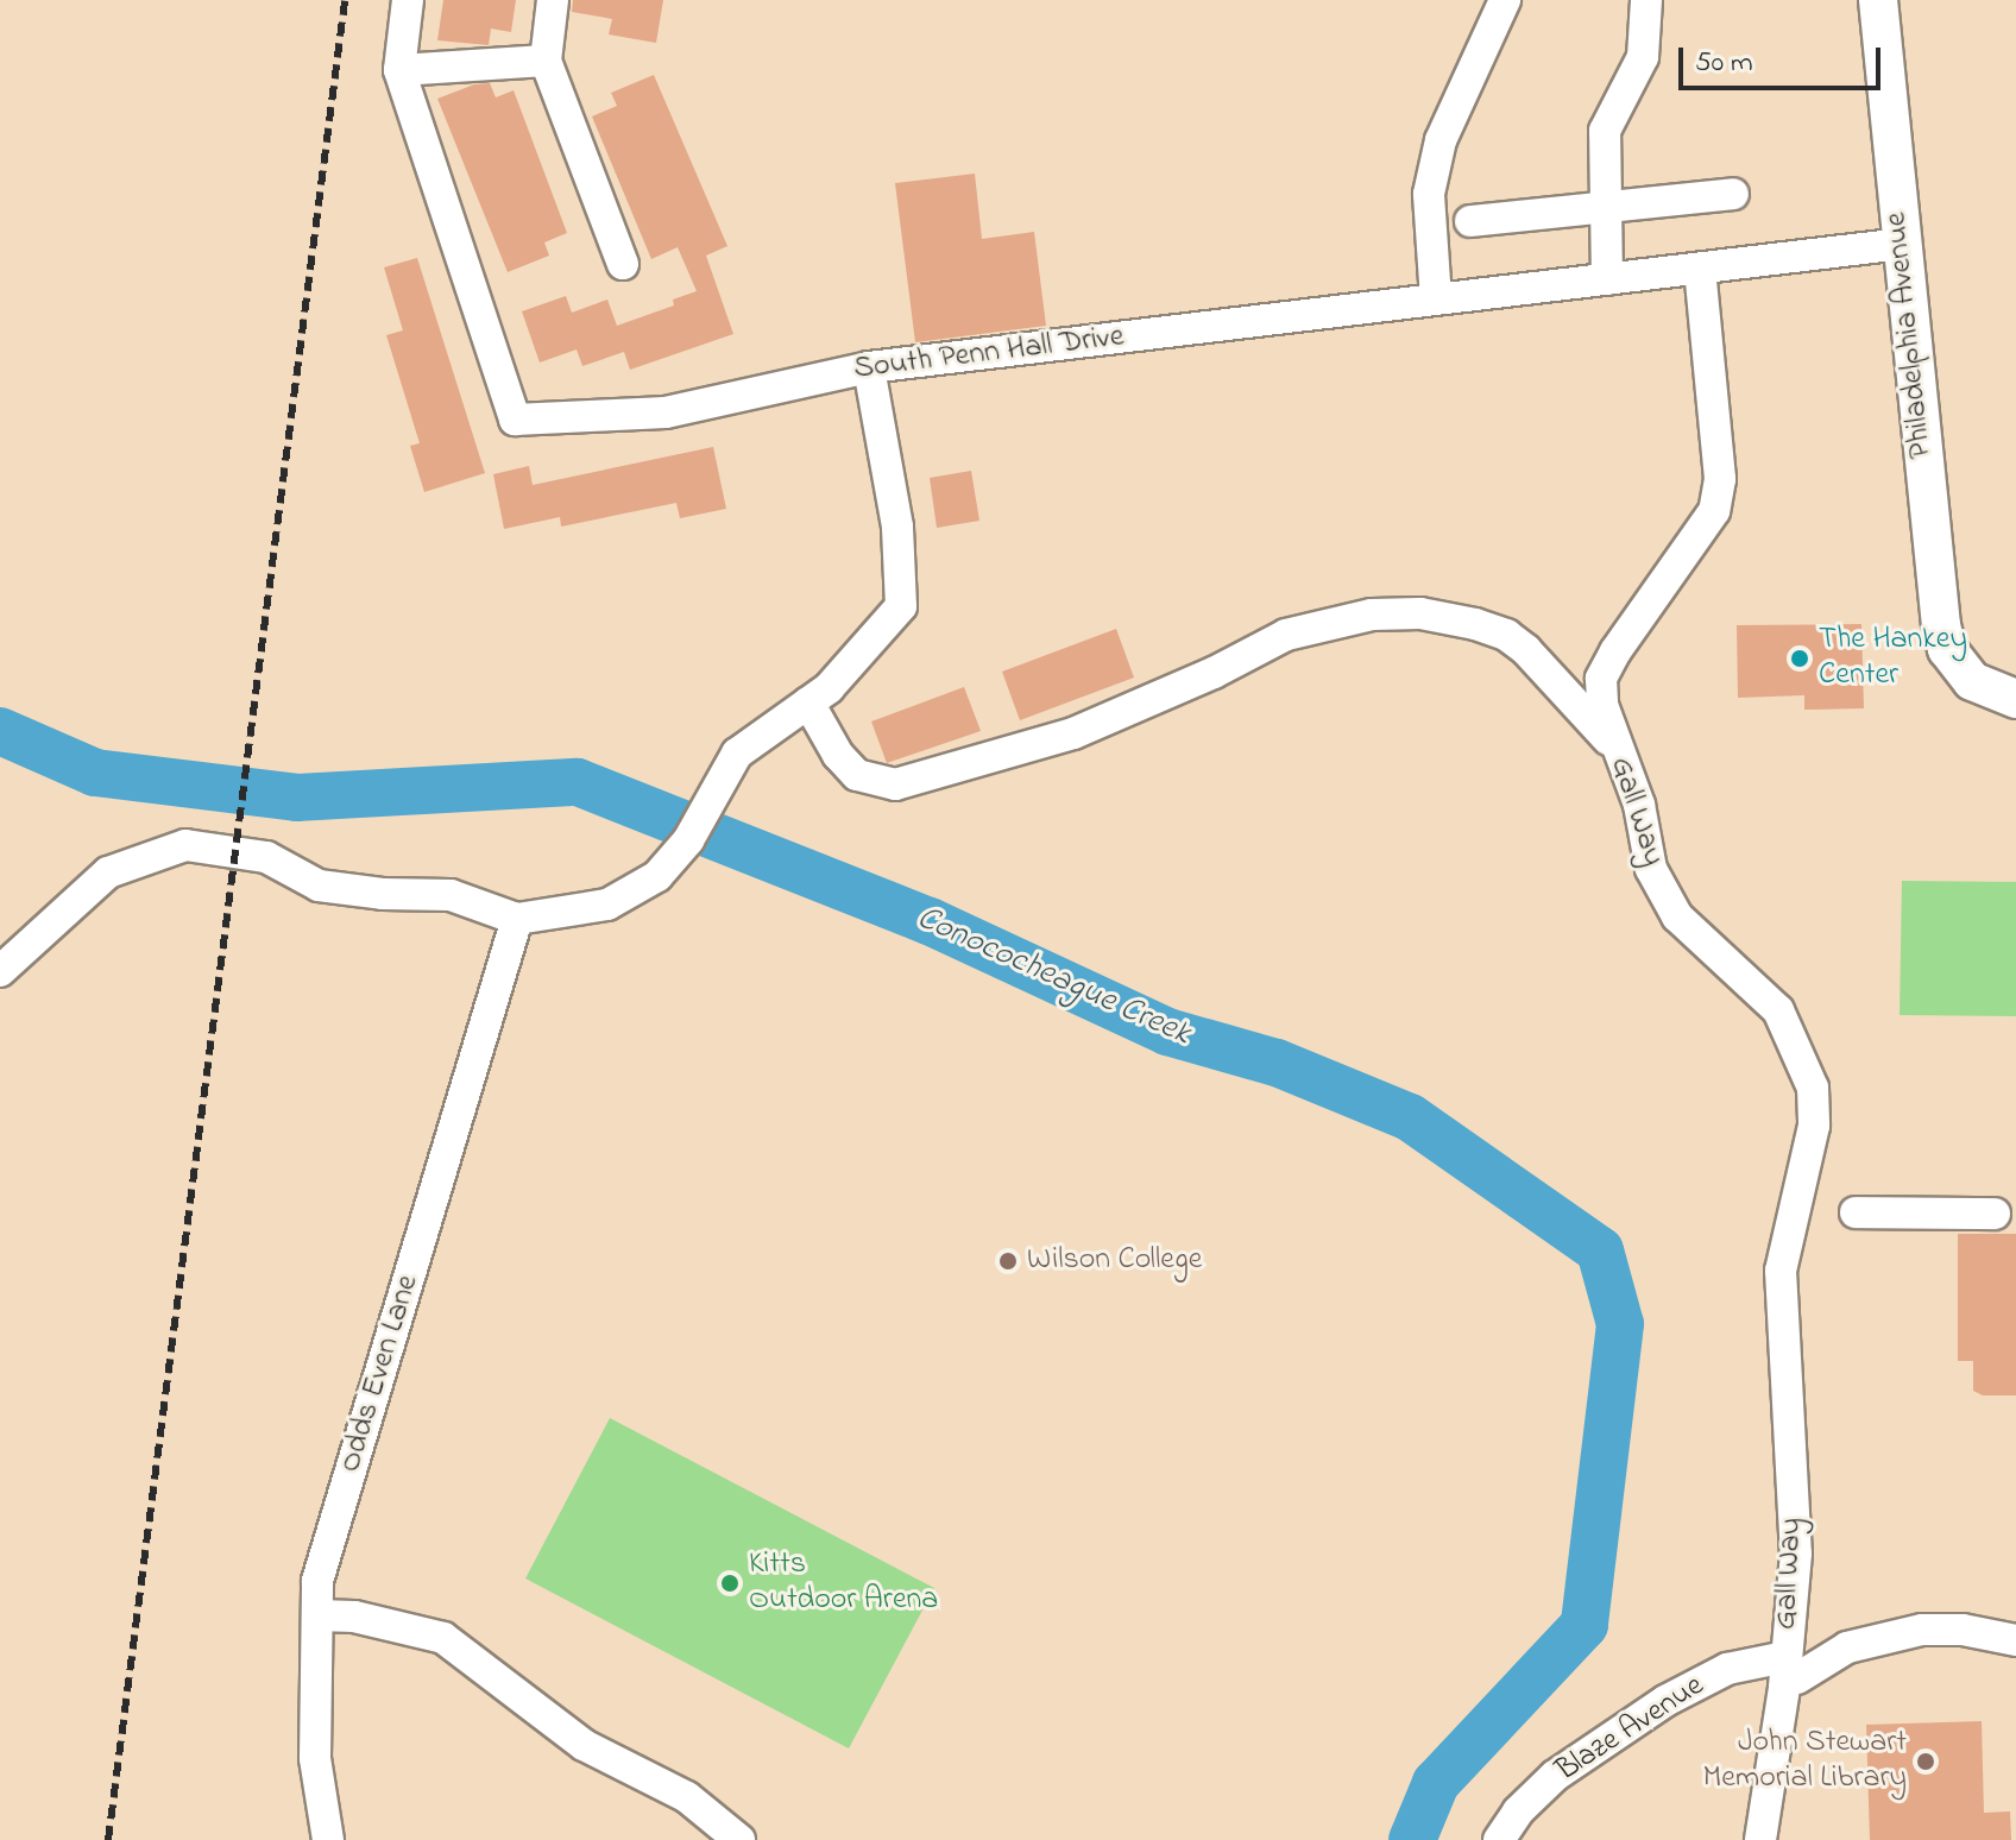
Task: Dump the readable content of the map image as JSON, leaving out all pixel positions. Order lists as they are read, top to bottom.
{
  "streets": {
    "main road": ["Philadelphia Avenue"],
    "street": [
      "South Penn Hall Drive",
      "Gall Way",
      "Odds Even Lane",
      "Blaze Avenue"
    ]
  },
  "crossings": [
    ["Philadelphia Avenue", "South Penn Hall Drive"],
    ["Gall Way", "Blaze Avenue"]
  ],
  "water": ["Conococheague Creek"],
  "places": [
    "The Hankey Center",
    "Wilson College",
    "Kitts Outdoor Arena",
    "John Stewart Memorial Library"
  ],
  "scale_bar": "50 m"
}
